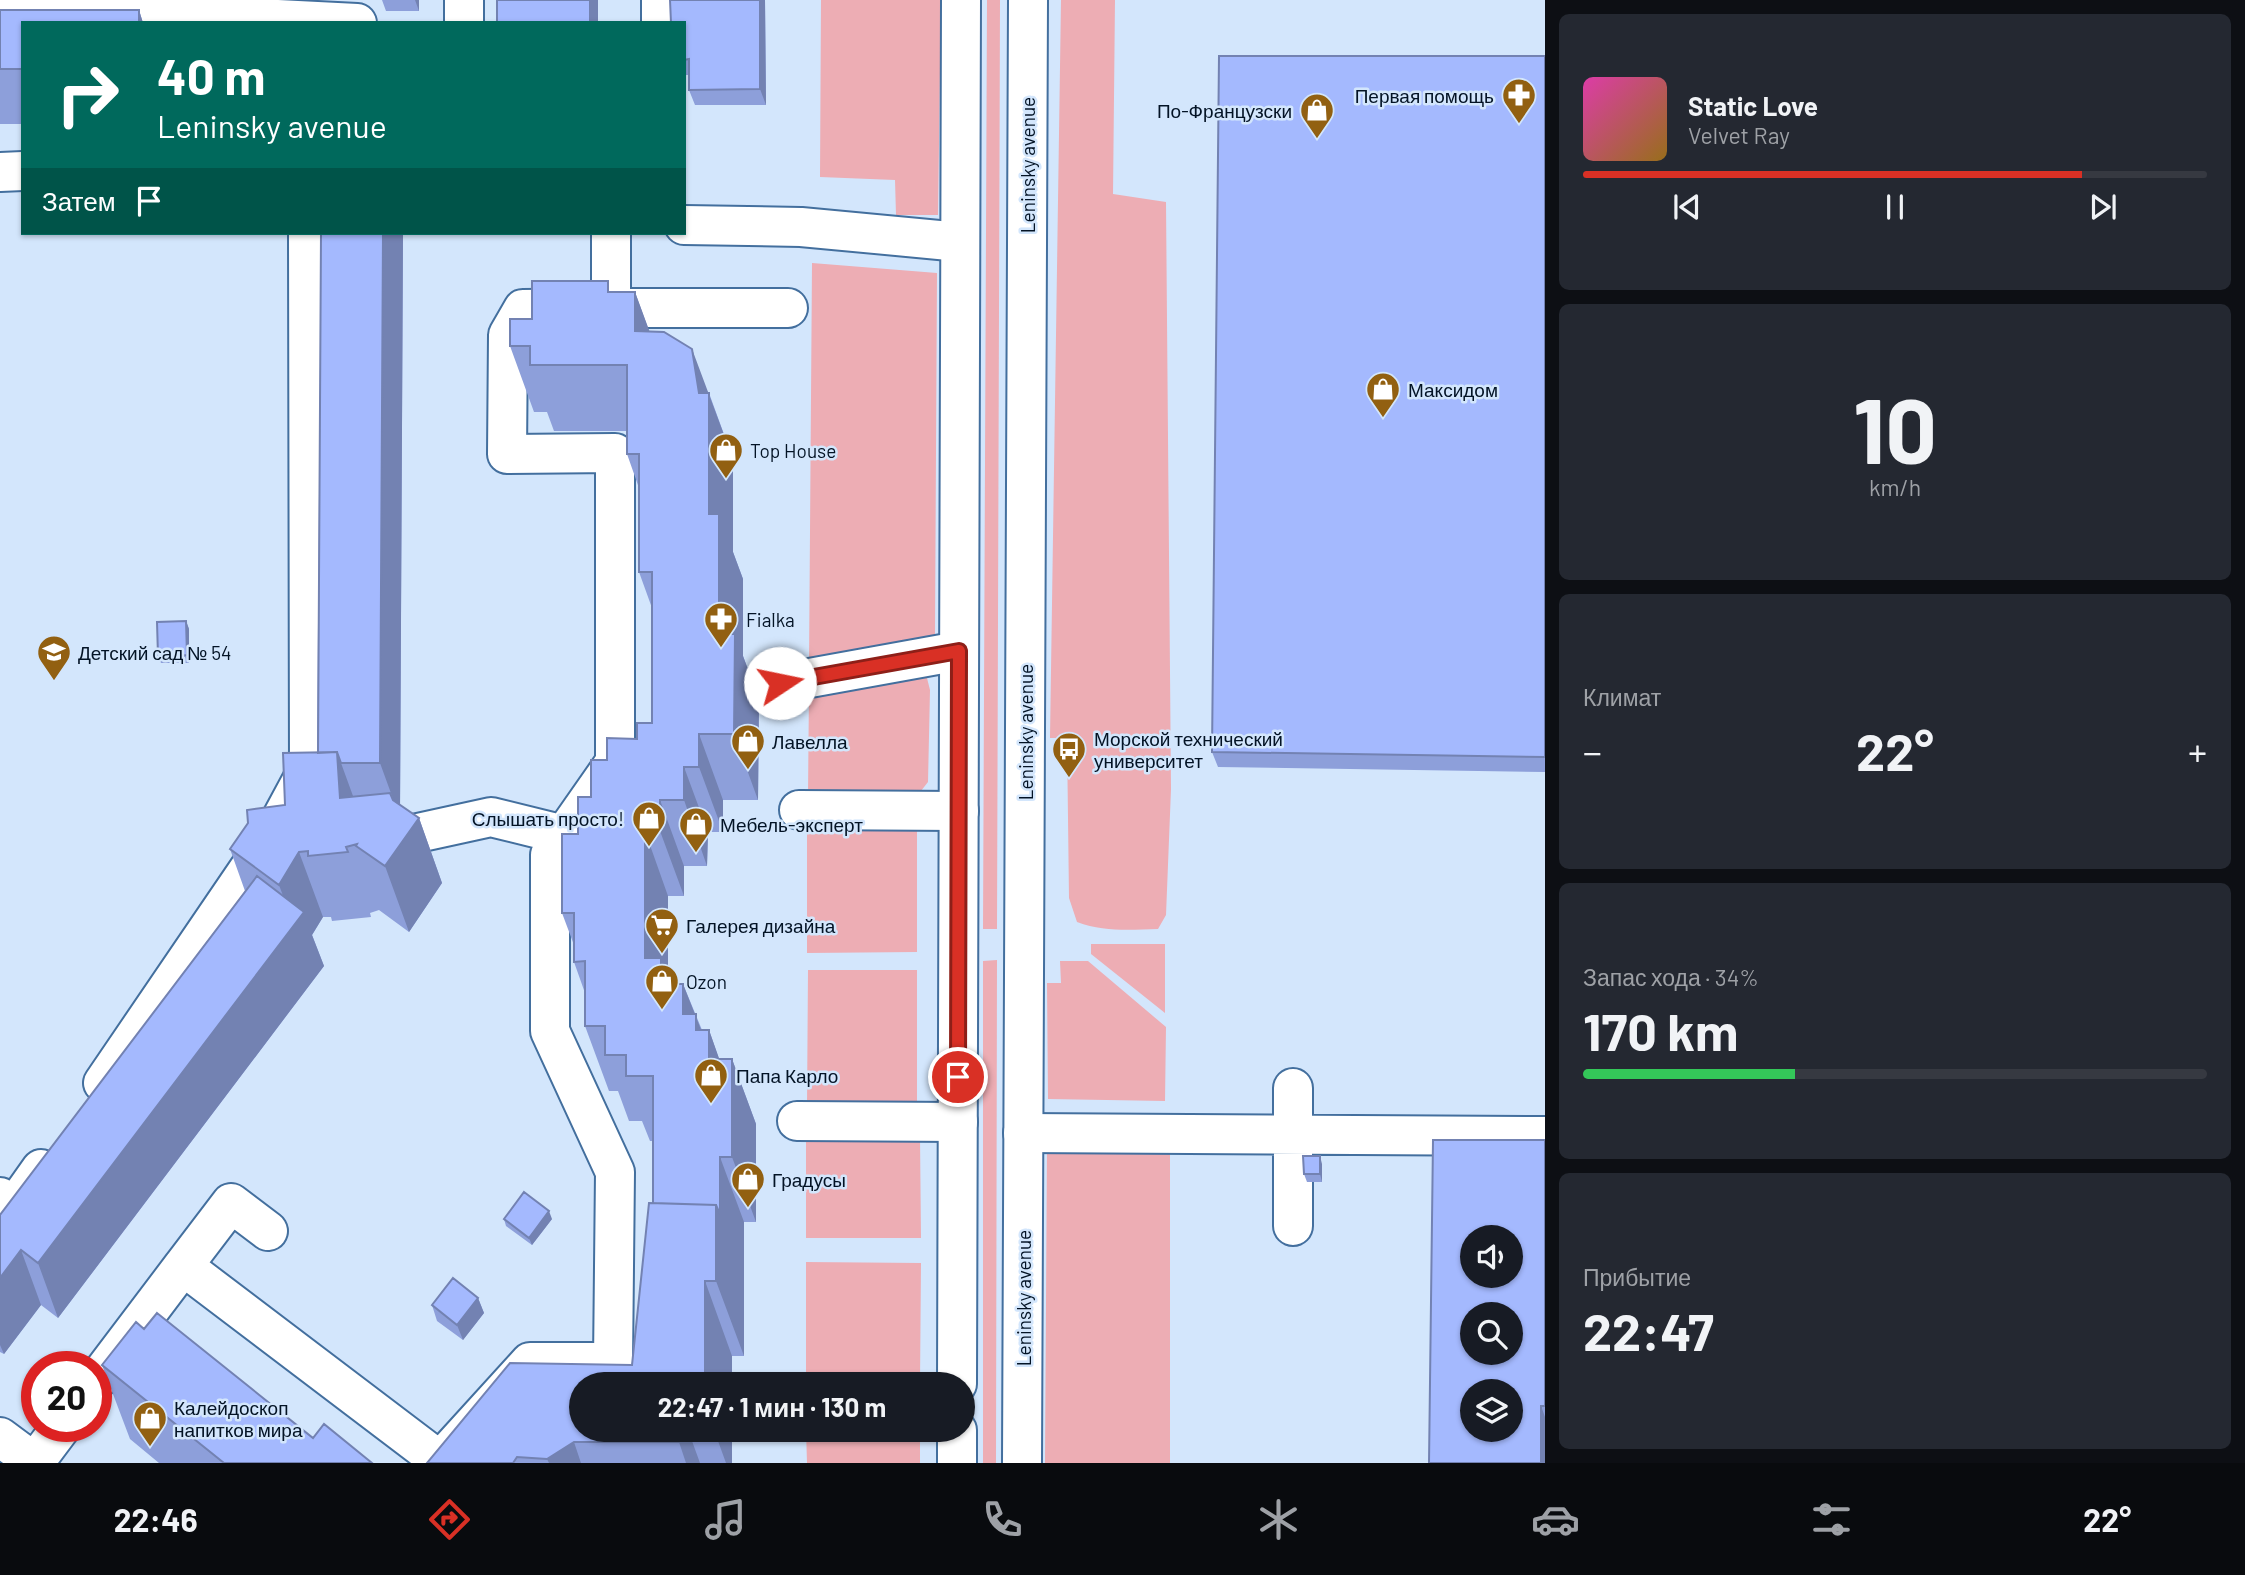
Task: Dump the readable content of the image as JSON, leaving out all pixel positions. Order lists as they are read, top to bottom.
{
  "streets": {
    "main road": ["Leninsky avenue"]
  },
  "places": {
    "pharmacy": ["Первая помощь", "Fialka"],
    "shop": [
      "По-Французски",
      "Максидом",
      "Top House",
      "Лавелла",
      "Слышать просто!",
      "Мебель-эксперт",
      "Ozon",
      "Папа Карло",
      "Градусы",
      "Калейдоскоп напитков мира"
    ],
    "school or university": ["Детский сад № 54"],
    "bus stop": ["Морской технический университет"],
    "supermarket": ["Галерея дизайна"]
  },
  "page": {
    "turn": ["40 m", "Leninsky avenue"],
    "song": ["Static Love", "Velvet Ray"],
    "then": "Затем",
    "tile": [
      ["10", "km/h"],
      "Климат",
      ["Запас хода · 34%", "170 km"],
      ["Прибытие", "22:47"]
    ],
    "heat": ["−", "22°", "+"],
    "limit": "20",
    "trip": "22:47 · 1 мин · 130 m",
    "tabs": ["22:46", "22°"]
  }
}
